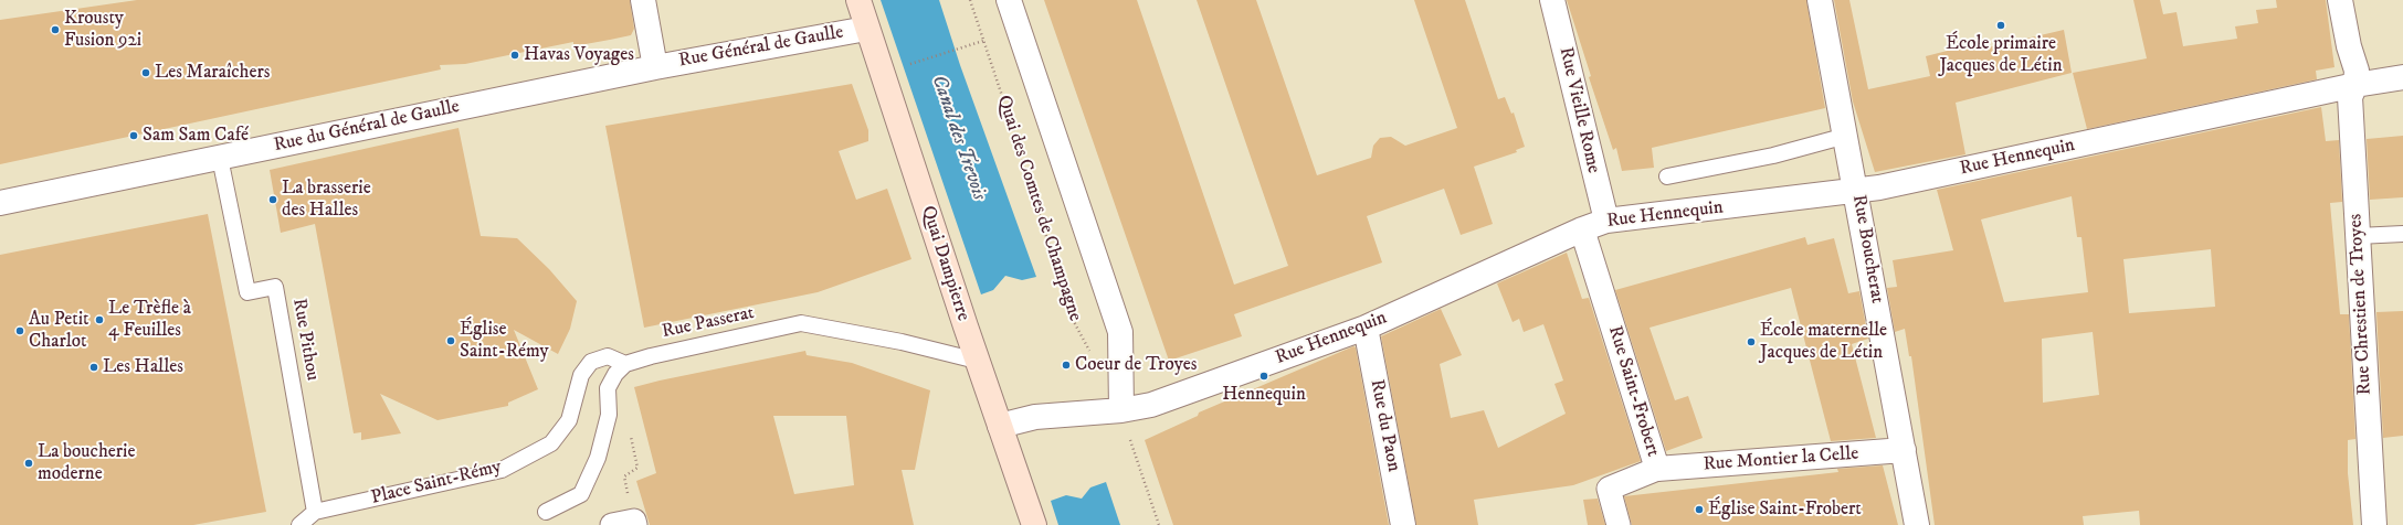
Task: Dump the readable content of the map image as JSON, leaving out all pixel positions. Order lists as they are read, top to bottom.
{
  "streets": {
    "main road": ["Quai Dampierre"],
    "street": [
      "Rue Général de Gaulle",
      "Rue Vieille Rome",
      "Rue du Général de Gaulle",
      "Rue Hennequin",
      "Quai des Comtes de Champagne",
      "Rue Boucherat",
      "Rue Chrestien de Troyes",
      "Rue Saint-Frobert",
      "Rue du Paon",
      "Rue Montier la Celle"
    ],
    "lane": ["Rue Passerat", "Rue Pithou", "Place Saint-Rémy"]
  },
  "crossings": [
    ["Rue Général de Gaulle", "Rue du Général de Gaulle"],
    ["Rue Général de Gaulle", "Quai Dampierre"],
    ["Rue Vieille Rome", "Rue Hennequin"],
    ["Rue du Général de Gaulle", "Rue Pithou"],
    ["Rue Hennequin", "Quai des Comtes de Champagne"],
    ["Rue Hennequin", "Rue Boucherat"],
    ["Rue Hennequin", "Quai Dampierre"],
    ["Rue Hennequin", "Rue Chrestien de Troyes"],
    ["Rue Hennequin", "Rue Saint-Frobert"],
    ["Rue Hennequin", "Rue du Paon"],
    ["Rue Boucherat", "Rue Montier la Celle"],
    ["Quai Dampierre", "Rue Passerat"],
    ["Rue Passerat", "Place Saint-Rémy"],
    ["Rue Pithou", "Place Saint-Rémy"],
    ["Rue Saint-Frobert", "Rue Montier la Celle"]
  ],
  "water": ["Canal des Trevois"],
  "places": [
    "École primaire Jacques de Létin",
    "Krousty Fusion 92i",
    "Havas Voyages",
    "Les Maraîchers",
    "Sam Sam Café",
    "La brasserie des Halles",
    "Le Trèfle à 4 Feuilles",
    "Au Petit Charlot",
    "Église Saint-Rémy",
    "École maternelle Jacques de Létin",
    "Coeur de Troyes",
    "Les Halles",
    "Hennequin",
    "La boucherie moderne",
    "Église Saint-Frobert"
  ]
}
